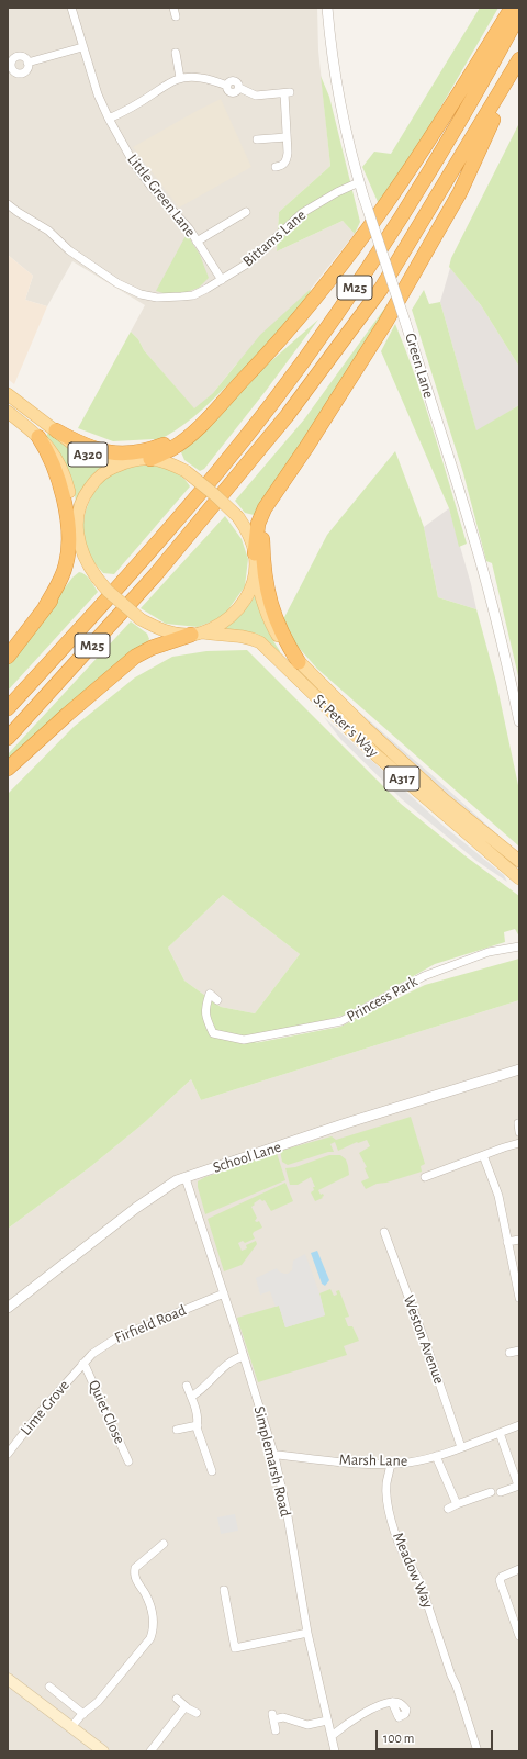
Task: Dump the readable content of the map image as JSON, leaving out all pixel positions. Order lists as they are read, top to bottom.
{
  "streets": {
    "highway": ["M25"],
    "main road": ["A320", "St Peter's Way", "A317"],
    "street": [
      "Little Green Lane",
      "Bittams Lane",
      "Green Lane",
      "Princess Park",
      "School Lane",
      "Firfield Road",
      "Weston Avenue",
      "Lime Grove",
      "Quiet Close",
      "Marsh Lane",
      "Simplemarsh Road",
      "Meadow Way"
    ]
  },
  "crossings": [
    ["Little Green Lane", "Bittams Lane"],
    ["Bittams Lane", "Green Lane"],
    ["M25", "A320"],
    ["M25", "St Peter's Way"],
    ["A320", "St Peter's Way"],
    ["School Lane", "Simplemarsh Road"],
    ["Firfield Road", "Lime Grove"],
    ["Firfield Road", "Quiet Close"],
    ["Firfield Road", "Simplemarsh Road"],
    ["Weston Avenue", "Marsh Lane"],
    ["Lime Grove", "Quiet Close"],
    ["Marsh Lane", "Simplemarsh Road"],
    ["Marsh Lane", "Meadow Way"]
  ],
  "scale_bar": "100 m"
}
